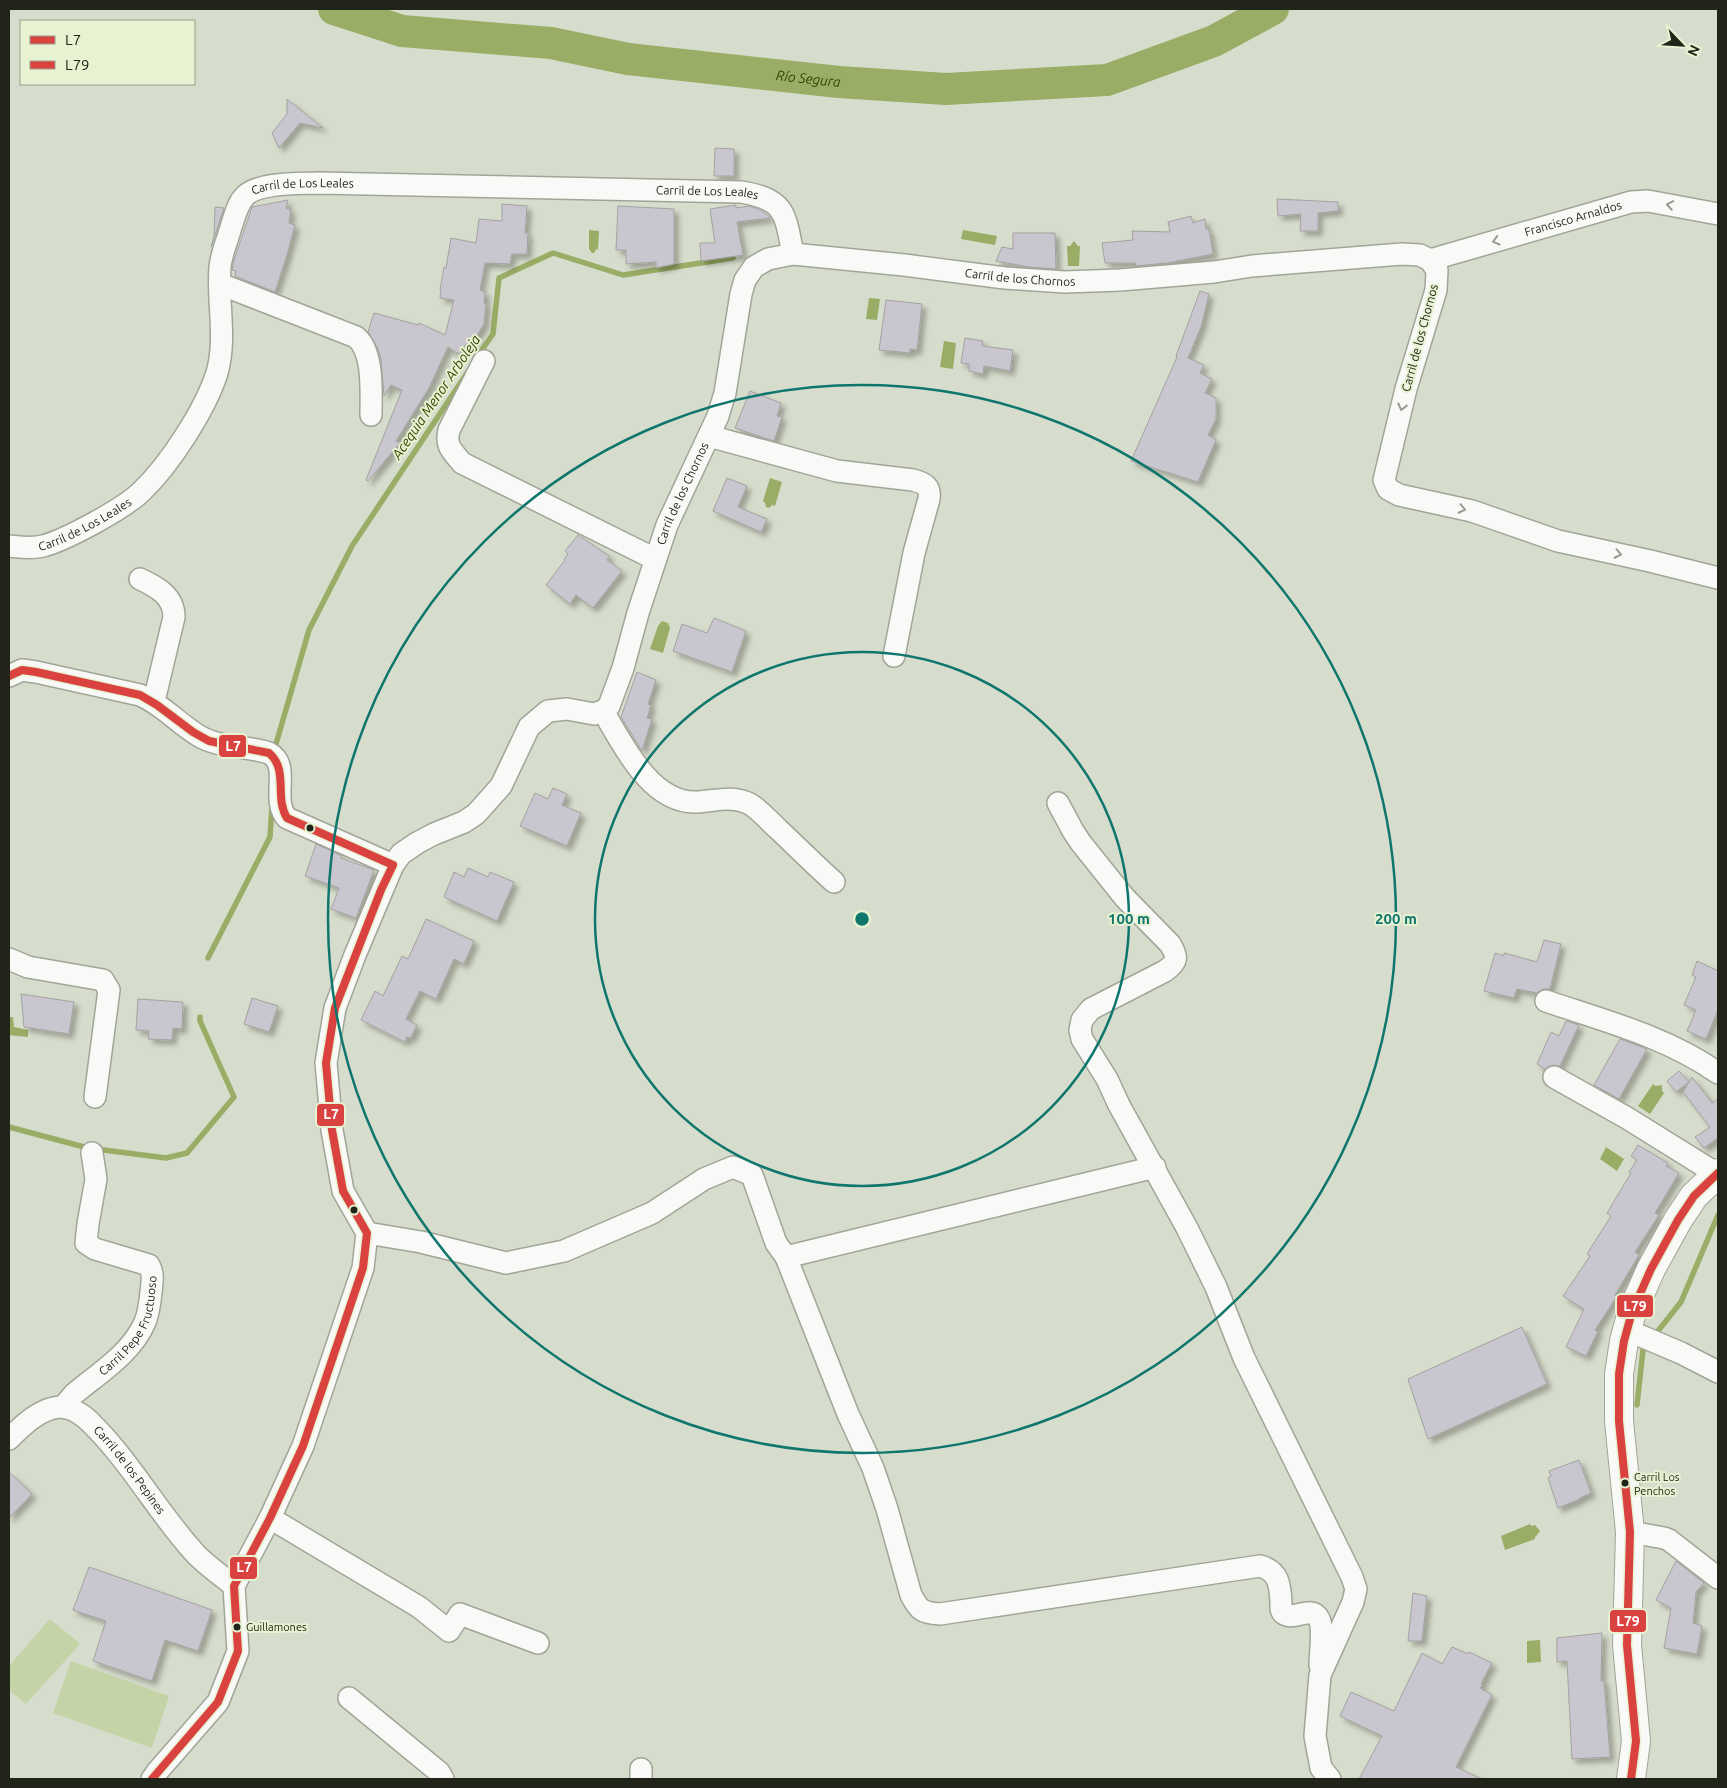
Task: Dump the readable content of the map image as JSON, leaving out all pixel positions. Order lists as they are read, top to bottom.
{
  "streets": {
    "street": [
      "Carril de Los Leales",
      "Francisco Arnaldos",
      "Carril de los Chornos",
      "Carril Pepe Fructuoso",
      "Carril de los Pepines"
    ]
  },
  "crossings": [
    ["Carril de Los Leales", "Carril de los Chornos"],
    ["Francisco Arnaldos", "Carril de los Chornos"],
    ["Carril Pepe Fructuoso", "Carril de los Pepines"]
  ],
  "one_way": ["Francisco Arnaldos"],
  "water": ["Río Segura", "Acequia Menor Arboleja"],
  "places": ["Carril Los Penchos", "Guillamones"],
  "lines": ["transit line L7", "transit line L79"],
  "legend": ["L7", "L79"],
  "north": "bottom right",
  "rings": ["100 m", "200 m"]
}
